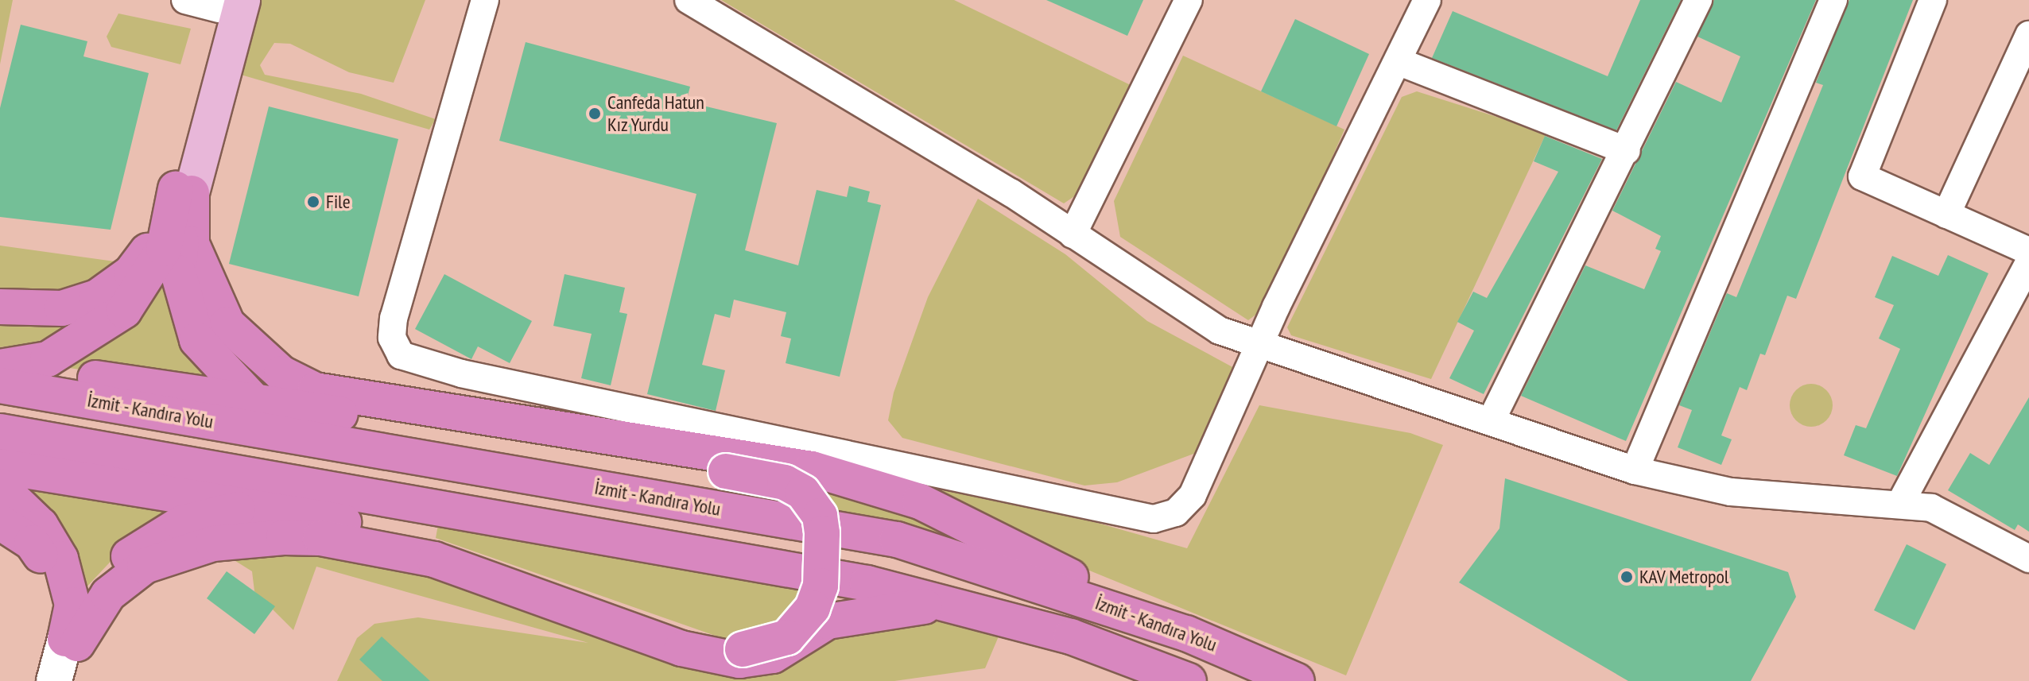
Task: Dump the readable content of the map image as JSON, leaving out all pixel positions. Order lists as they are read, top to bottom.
{
  "streets": {
    "highway": ["İzmit - Kandıra Yolu"]
  },
  "places": ["Canfeda Hatun Kız Yurdu", "File", "KAV Metropol"]
}
